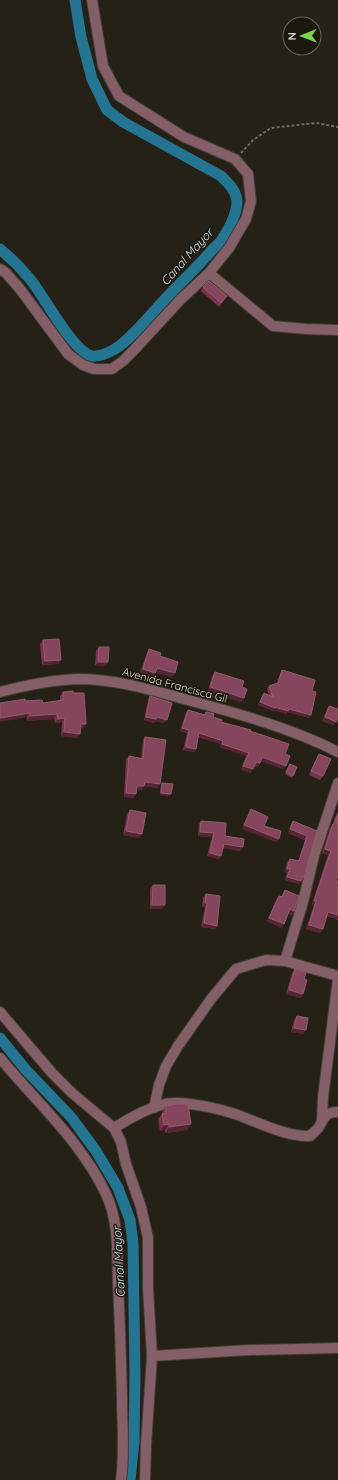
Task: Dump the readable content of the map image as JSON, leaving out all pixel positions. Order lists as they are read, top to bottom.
{
  "streets": {
    "street": ["Avenida Francisca Gil"]
  },
  "water": ["Canal Mayor"],
  "north": "left"
}
